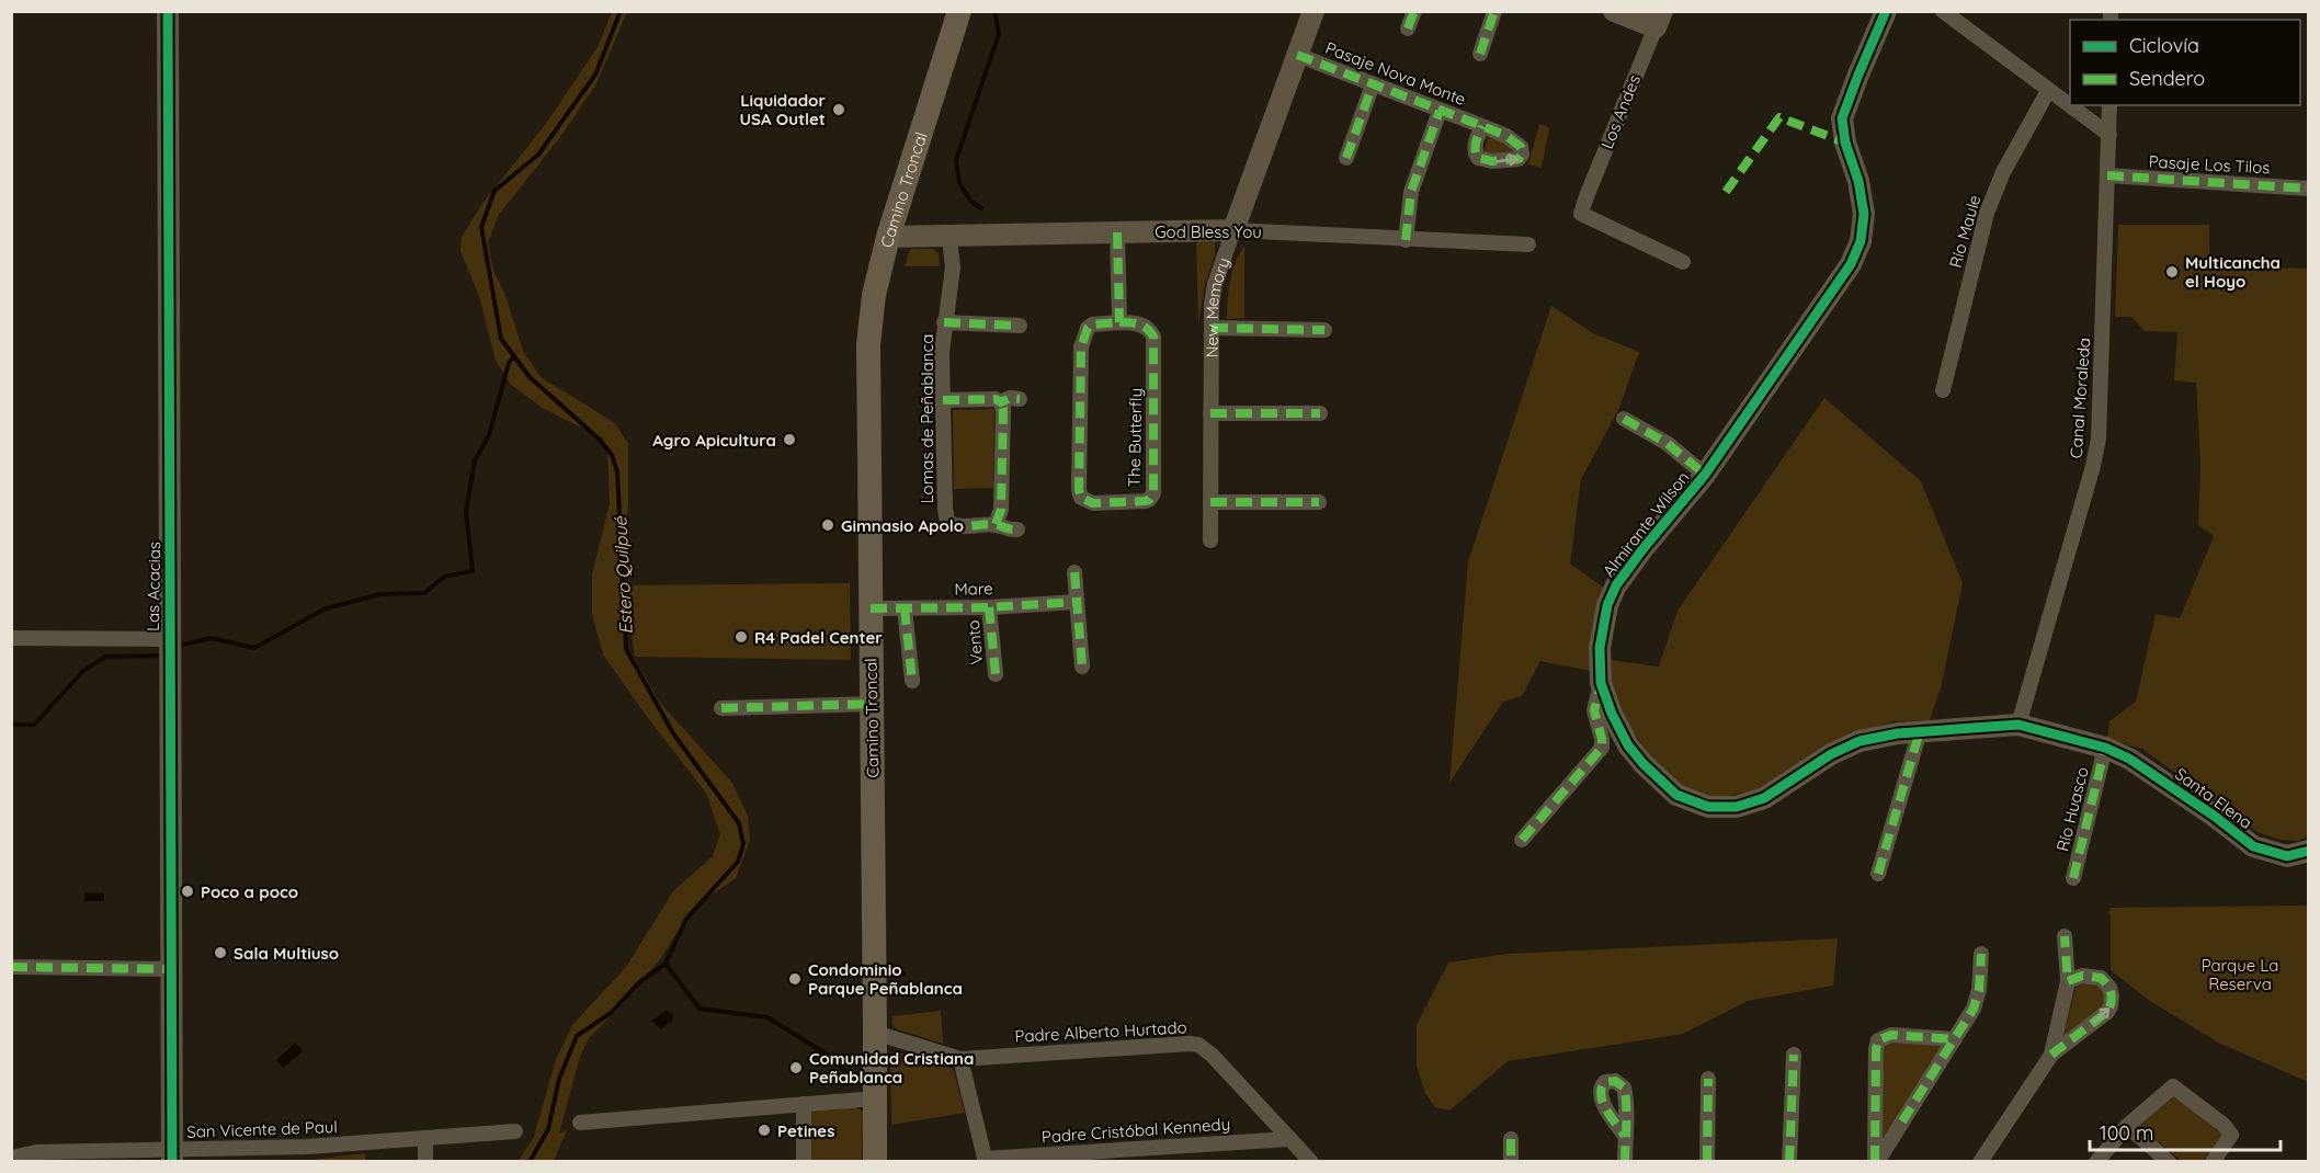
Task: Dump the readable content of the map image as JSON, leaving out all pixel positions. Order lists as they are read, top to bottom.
{
  "streets": {
    "main road": ["Camino Troncal"],
    "street": [
      "Pasaje Nova Monte",
      "Los Andes",
      "Pasaje Los Tilos",
      "God Bless You",
      "Río Maule",
      "New Memory",
      "Canal Moraleda",
      "Lomas de Peñablanca",
      "The Butterfly",
      "Almirante Wilson",
      "Las Acacias",
      "Mare",
      "Vento",
      "Santa Elena",
      "Río Huasco",
      "Padre Alberto Hurtado",
      "San Vicente de Paul",
      "Padre Cristóbal Kennedy"
    ]
  },
  "crossings": [
    ["Pasaje Nova Monte", "New Memory"],
    ["Pasaje Los Tilos", "Canal Moraleda"],
    ["Camino Troncal", "God Bless You"],
    ["Camino Troncal", "Mare"],
    ["God Bless You", "New Memory"],
    ["God Bless You", "Lomas de Peñablanca"],
    ["Canal Moraleda", "Almirante Wilson"],
    ["Almirante Wilson", "Santa Elena"],
    ["Almirante Wilson", "Río Huasco"],
    ["Las Acacias", "San Vicente de Paul"],
    ["Mare", "Vento"],
    ["Santa Elena", "Río Huasco"],
    ["Padre Alberto Hurtado", "Padre Cristóbal Kennedy"]
  ],
  "water": ["Estero Quilpué"],
  "parks": ["Parque La Reserva"],
  "places": [
    "Liquidador USA Outlet",
    "Multicancha el Hoyo",
    "Agro Apicultura",
    "Gimnasio Apolo",
    "R4 Padel Center",
    "Poco a poco",
    "Sala Multiuso",
    "Condominio Parque Peñablanca",
    "Comunidad Cristiana Peñablanca",
    "Petines"
  ],
  "legend": ["Ciclovía", "Sendero"],
  "scale_bar": "100 m"
}
